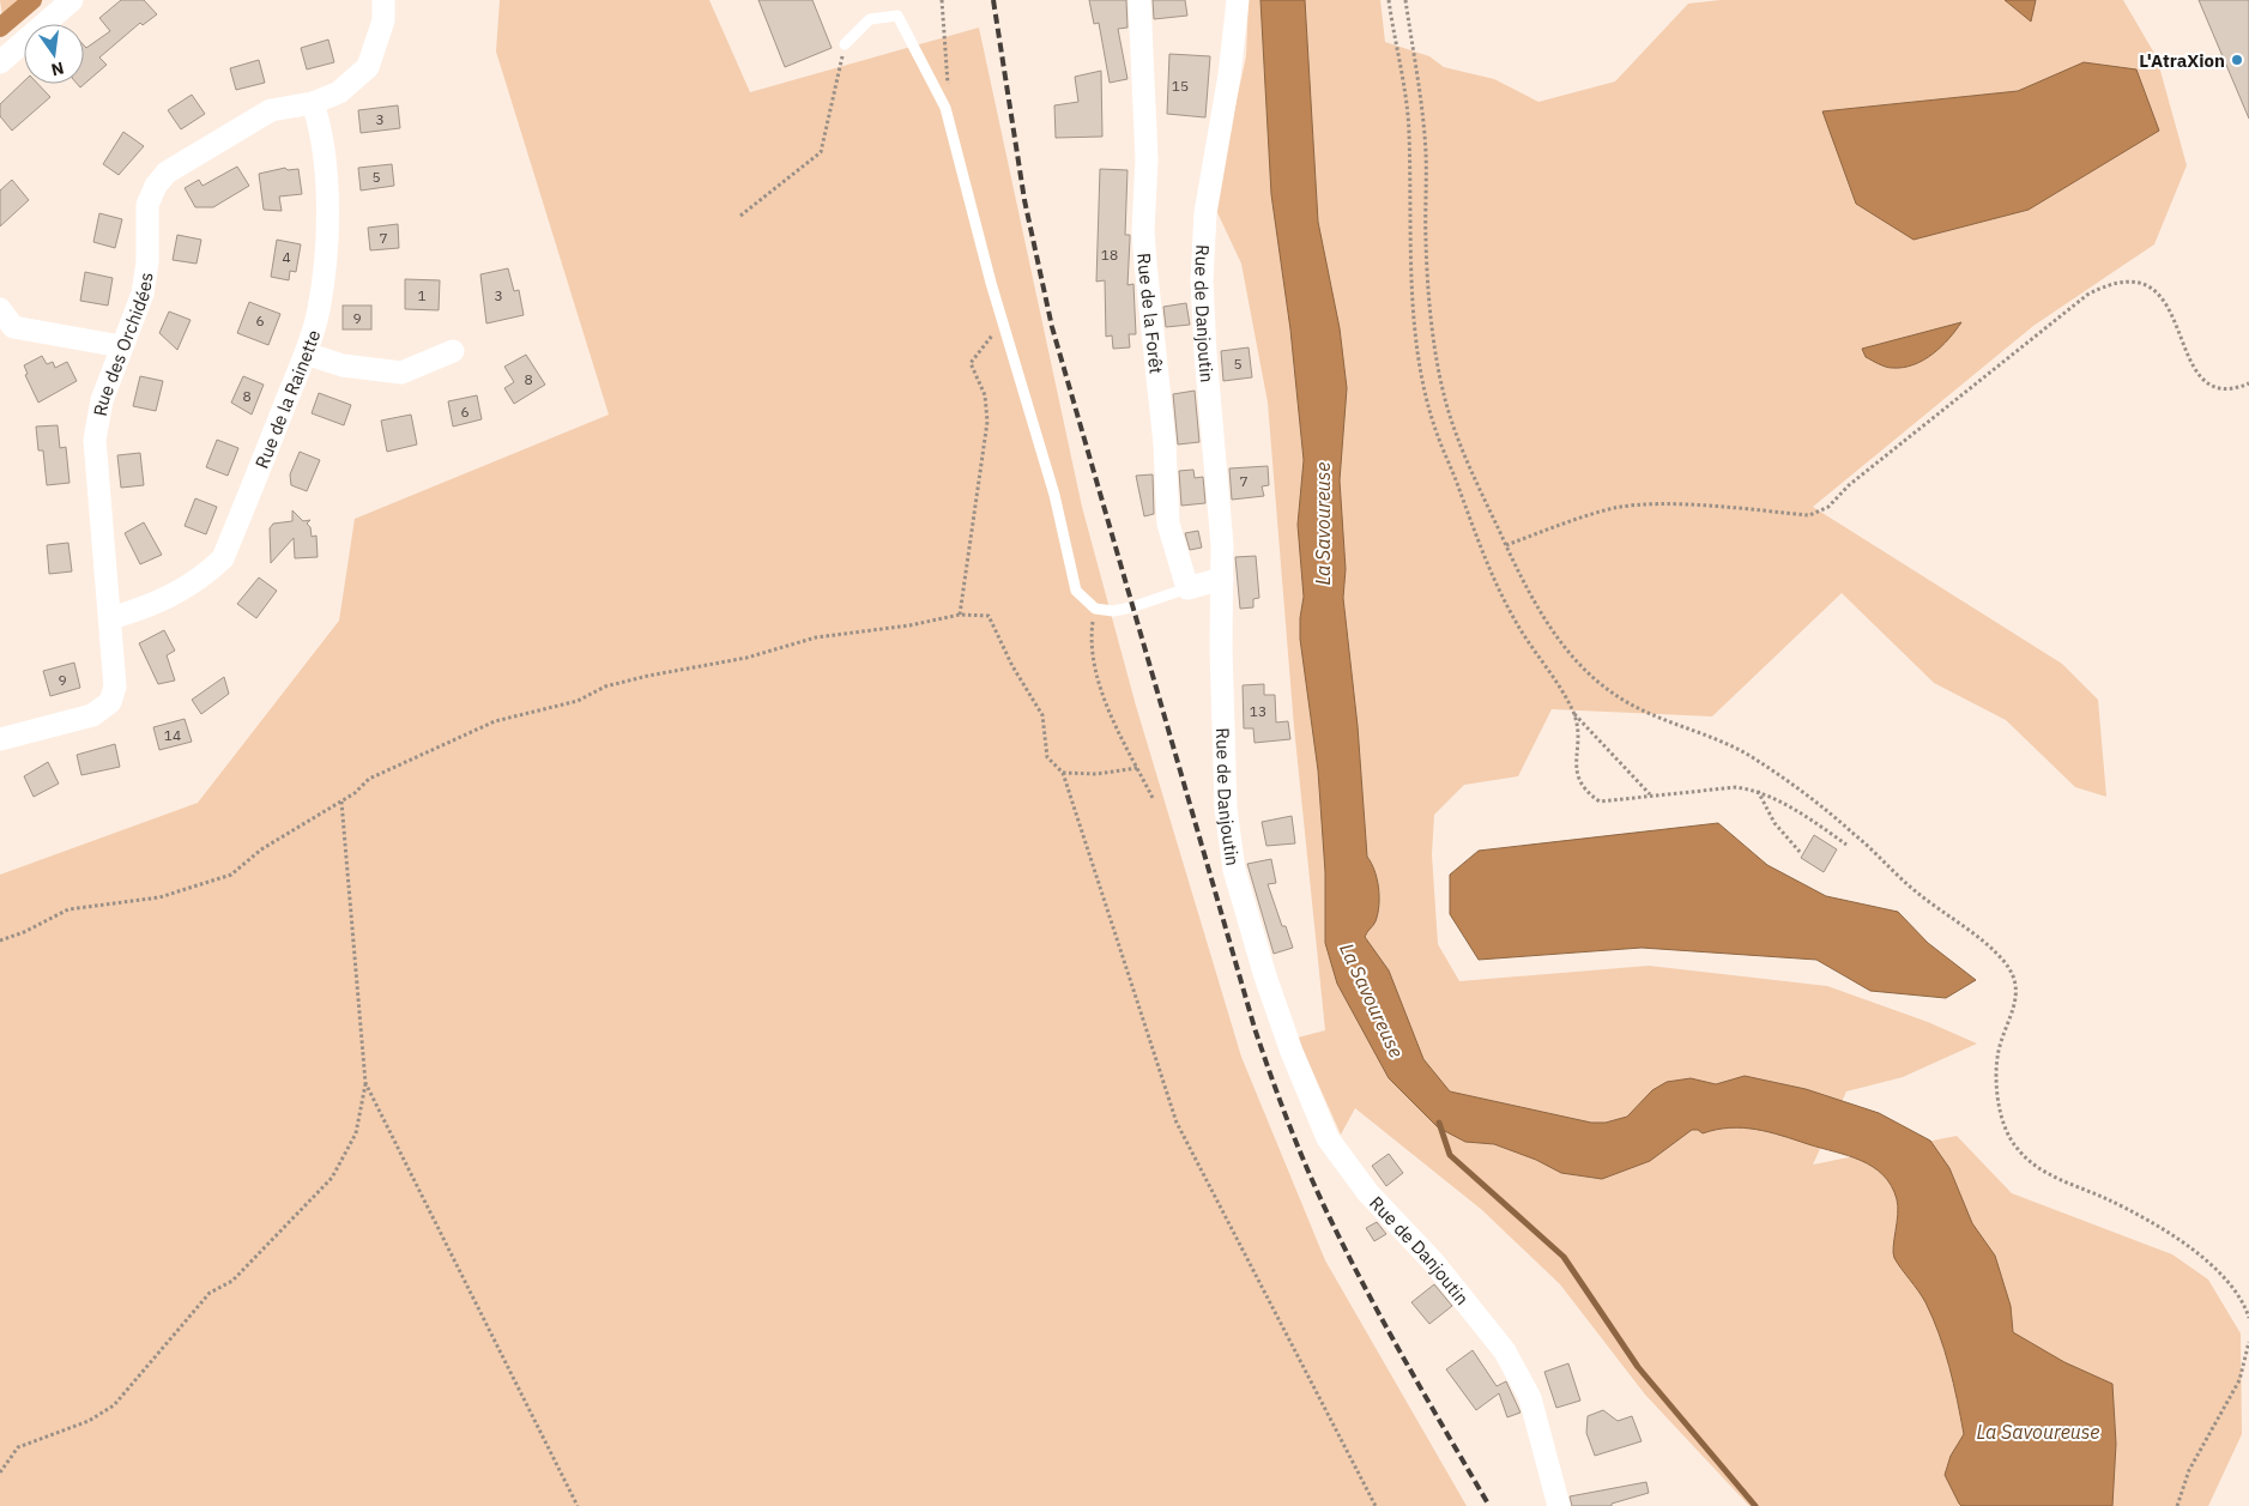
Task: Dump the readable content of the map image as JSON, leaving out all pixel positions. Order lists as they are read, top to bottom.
{
  "streets": {
    "street": [
      "Rue de Danjoutin",
      "Rue de la Forêt",
      "Rue des Orchidées",
      "Rue de la Rainette"
    ]
  },
  "crossings": [
    ["Rue des Orchidées", "Rue de la Rainette"]
  ],
  "water": ["La Savoureuse"],
  "places": ["L'AtraXion"],
  "house_numbers": [
    "15",
    "3",
    "5",
    "7",
    "18",
    "4",
    "1",
    "3",
    "9",
    "6",
    "5",
    "8",
    "8",
    "6",
    "7",
    "9",
    "13",
    "14"
  ],
  "north": "bottom"
}
